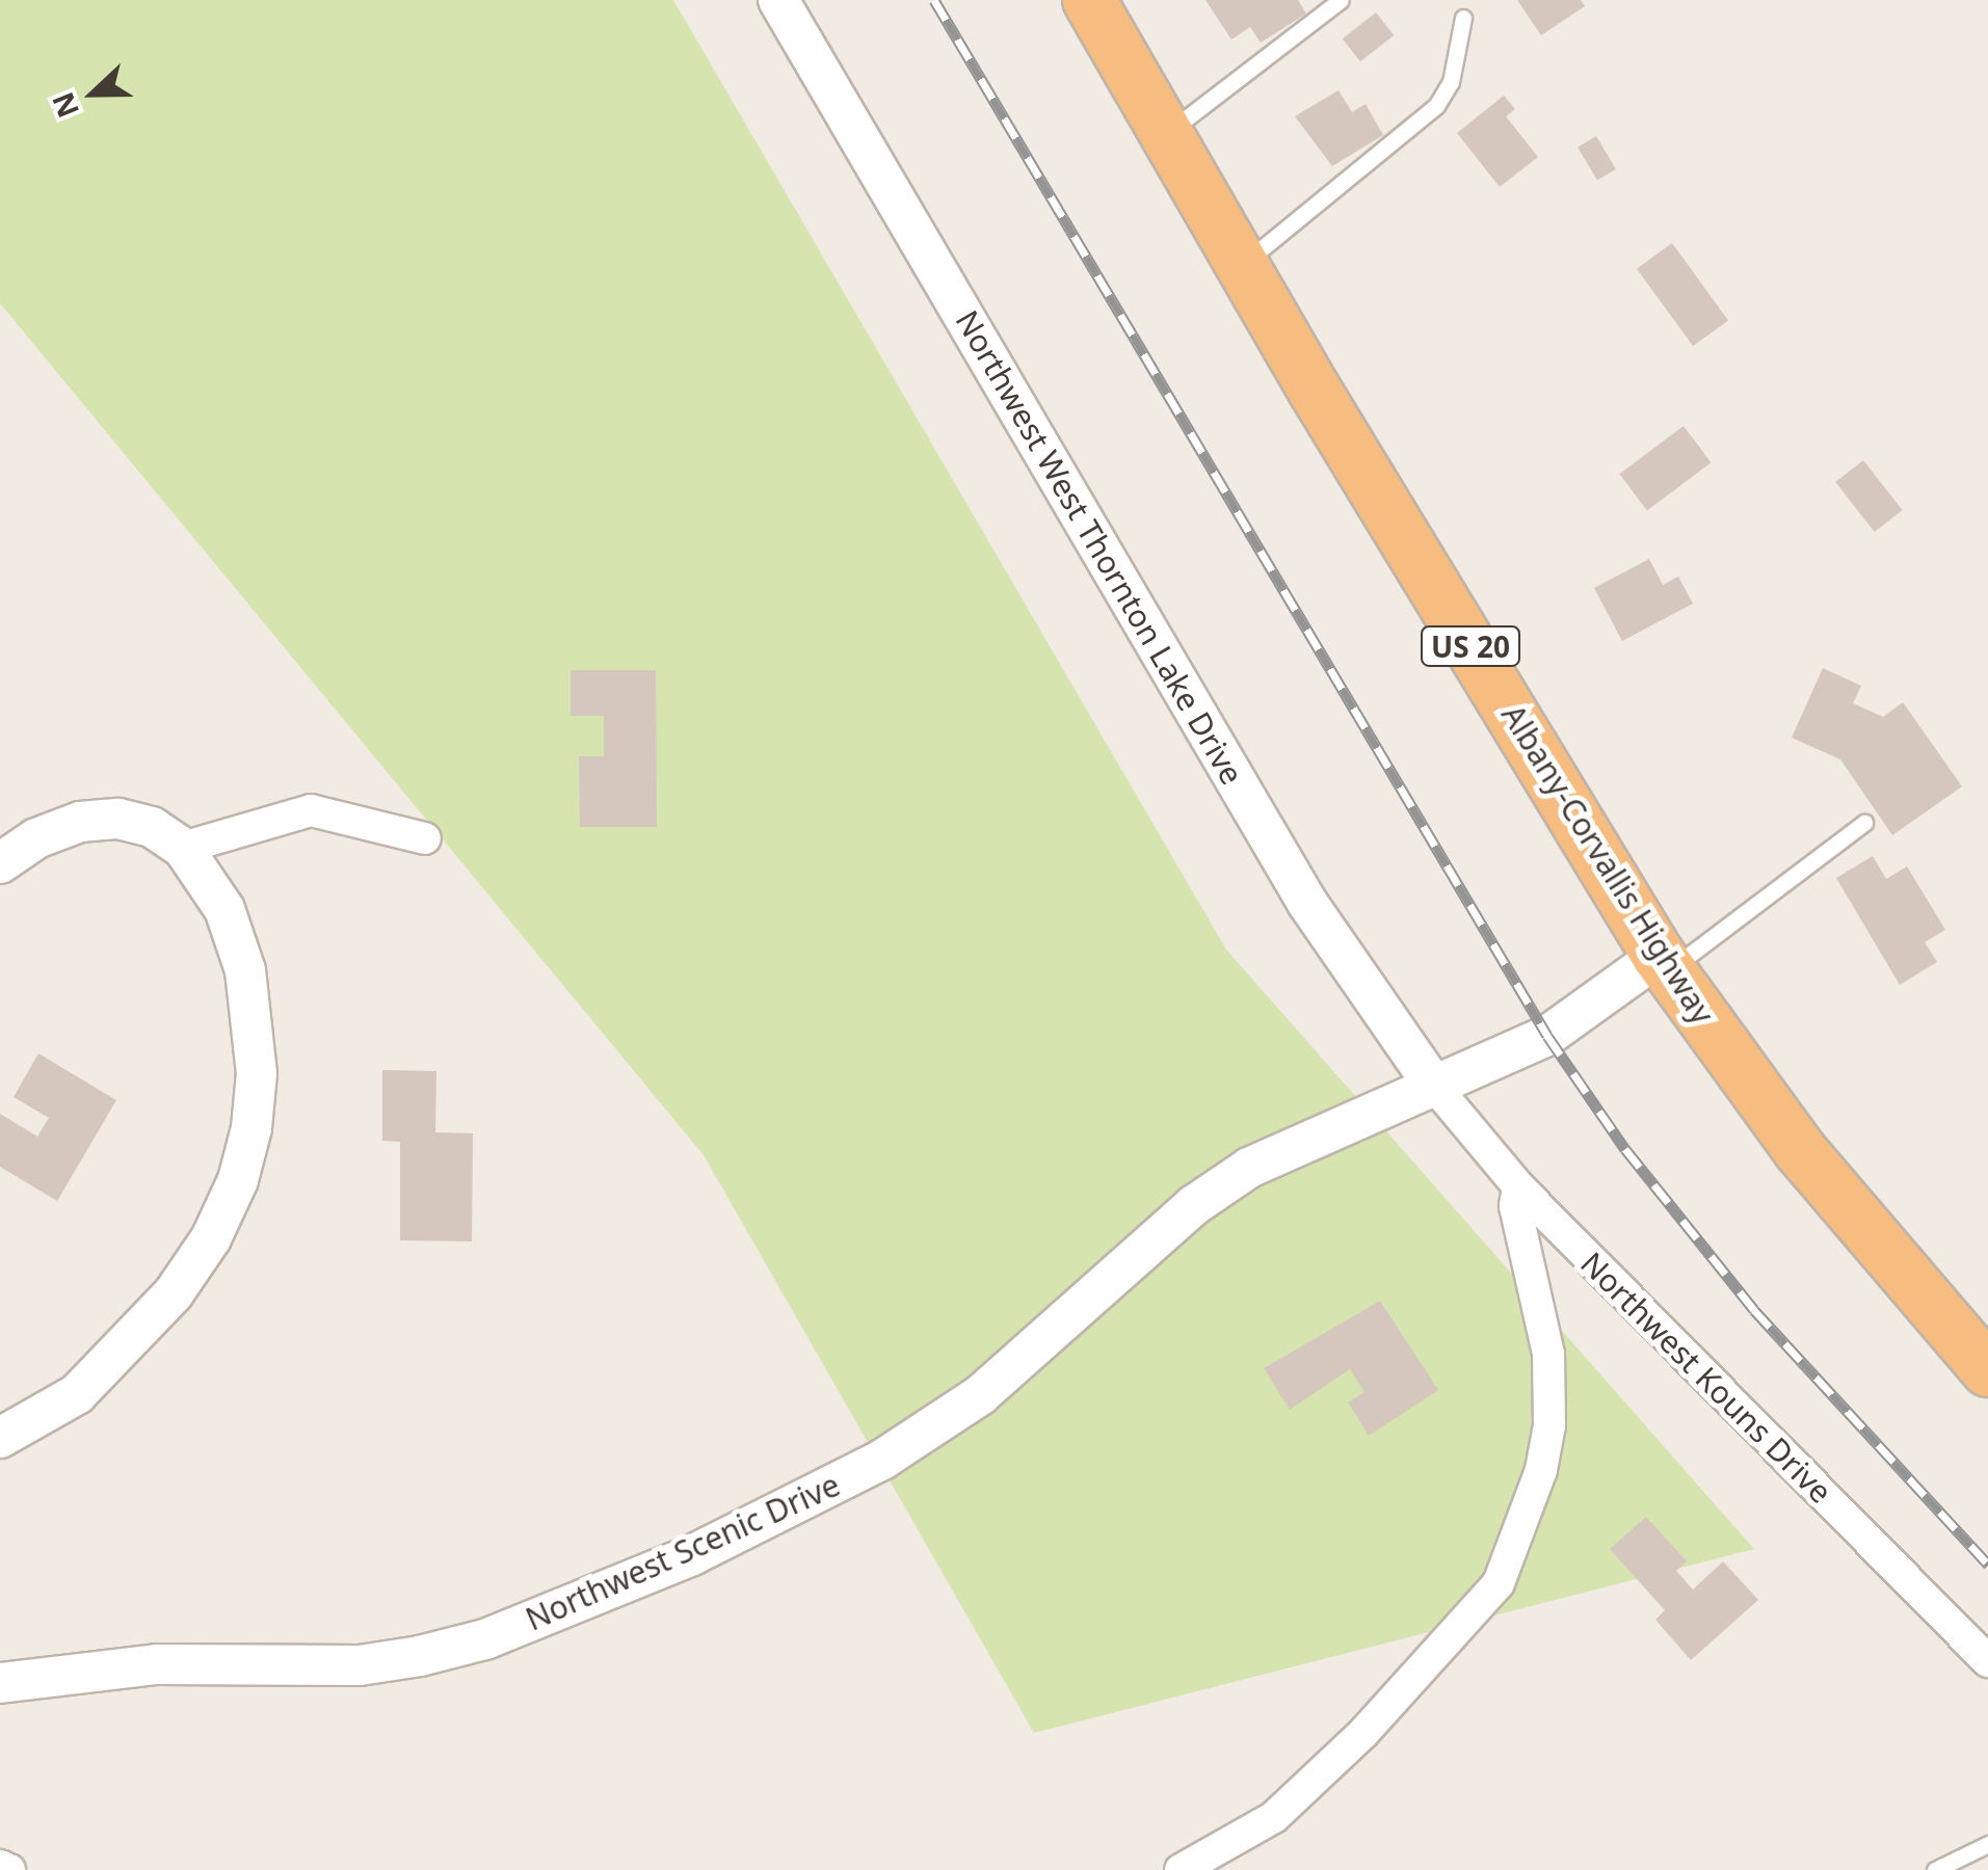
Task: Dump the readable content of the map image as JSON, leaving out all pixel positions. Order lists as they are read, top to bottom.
{
  "streets": {
    "highway": ["US 20", "Albany-Corvallis Highway"],
    "street": ["Northwest West Thornton Lake Drive", "Northwest Kouns Drive", "Northwest Scenic Drive"]
  },
  "crossings": [
    ["Northwest West Thornton Lake Drive", "Northwest Kouns Drive"],
    ["Northwest West Thornton Lake Drive", "Northwest Scenic Drive"],
    ["Albany-Corvallis Highway", "Northwest Scenic Drive"],
    ["Northwest Kouns Drive", "Northwest Scenic Drive"]
  ],
  "north": "left"
}
